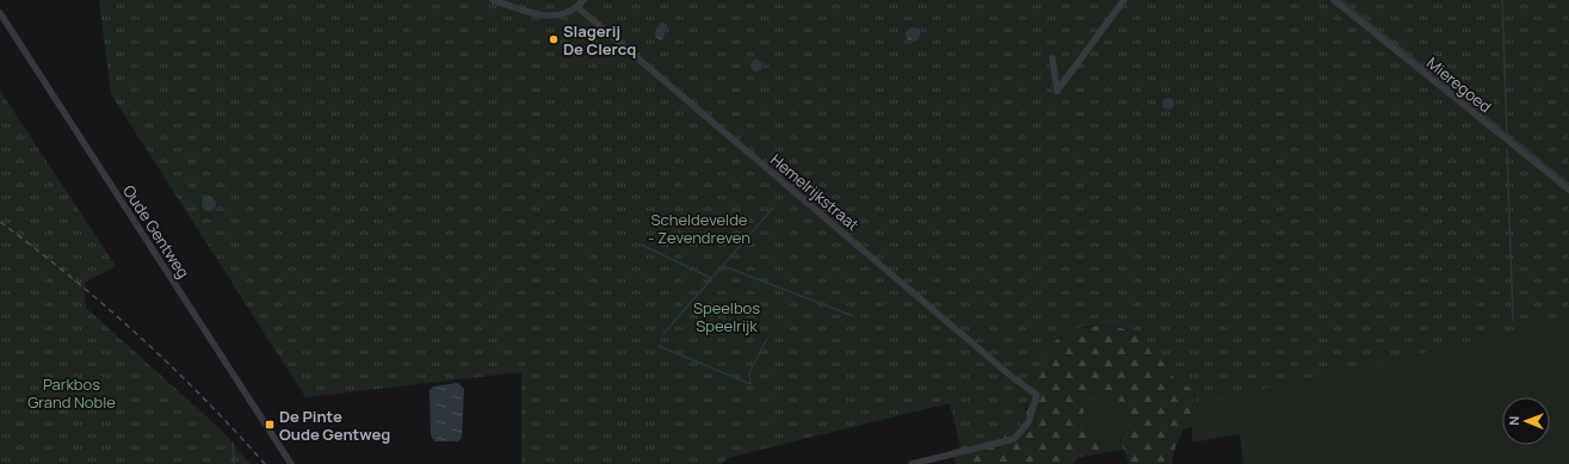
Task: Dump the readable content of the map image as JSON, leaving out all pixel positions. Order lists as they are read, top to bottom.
{
  "streets": {
    "street": ["Mieregoed", "Hemelrijkstraat", "Oude Gentweg"]
  },
  "parks": ["Scheldevelde - Zevendreven", "Speelbos Speelrijk", "Parkbos Grand Noble"],
  "places": {
    "other": ["Slagerij De Clercq"],
    "transit": ["De Pinte Oude Gentweg"]
  },
  "north": "left"
}
